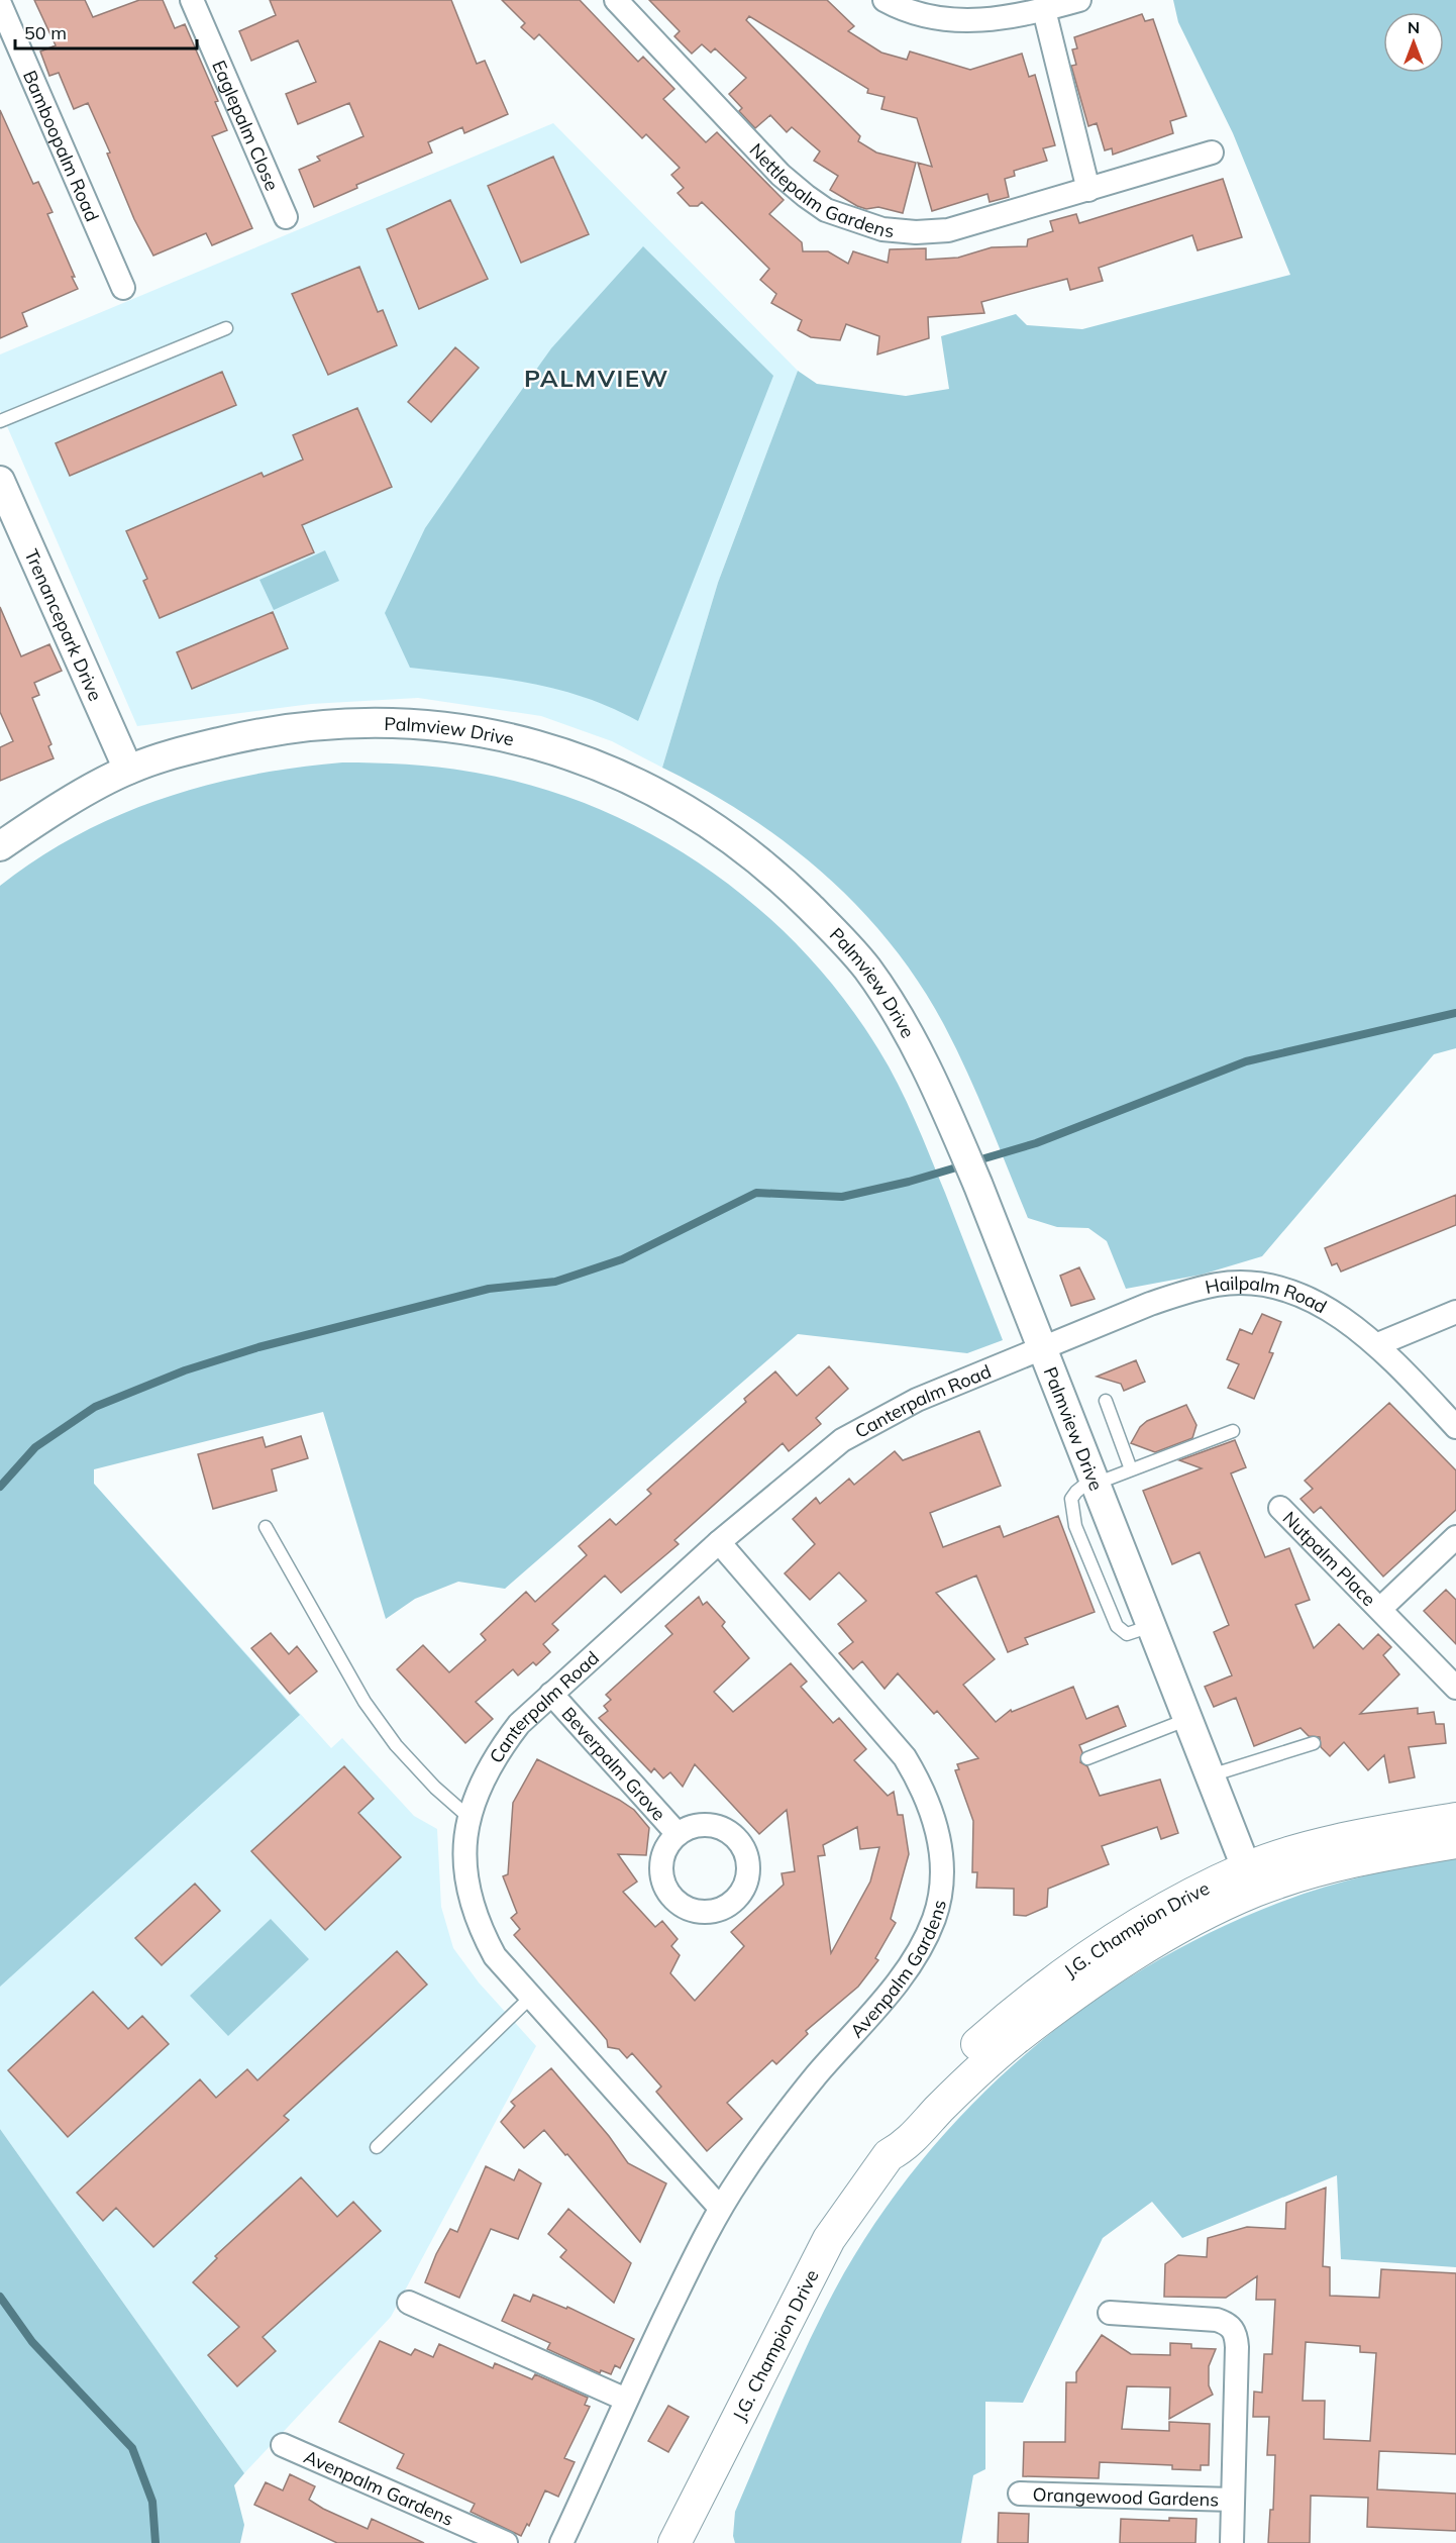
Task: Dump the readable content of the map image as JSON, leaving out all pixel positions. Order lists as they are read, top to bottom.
{
  "streets": {
    "main road": ["J.G. Champion Drive"],
    "street": [
      "Eaglepalm Close",
      "Bamboopalm Road",
      "Nettlepalm Gardens",
      "Trenancepark Drive",
      "Palmview Drive",
      "Hailpalm Road",
      "Canterpalm Road",
      "Nutpalm Place",
      "Beverpalm Grove",
      "Avenpalm Gardens",
      "Orangewood Gardens"
    ]
  },
  "crossings": [
    ["Trenancepark Drive", "Palmview Drive"],
    ["Palmview Drive", "Hailpalm Road"],
    ["Palmview Drive", "Canterpalm Road"],
    ["Palmview Drive", "J.G. Champion Drive"],
    ["Hailpalm Road", "Canterpalm Road"],
    ["Canterpalm Road", "Beverpalm Grove"],
    ["Canterpalm Road", "Avenpalm Gardens"]
  ],
  "districts": ["PALMVIEW"],
  "scale_bar": "50 m",
  "north": "top"
}
